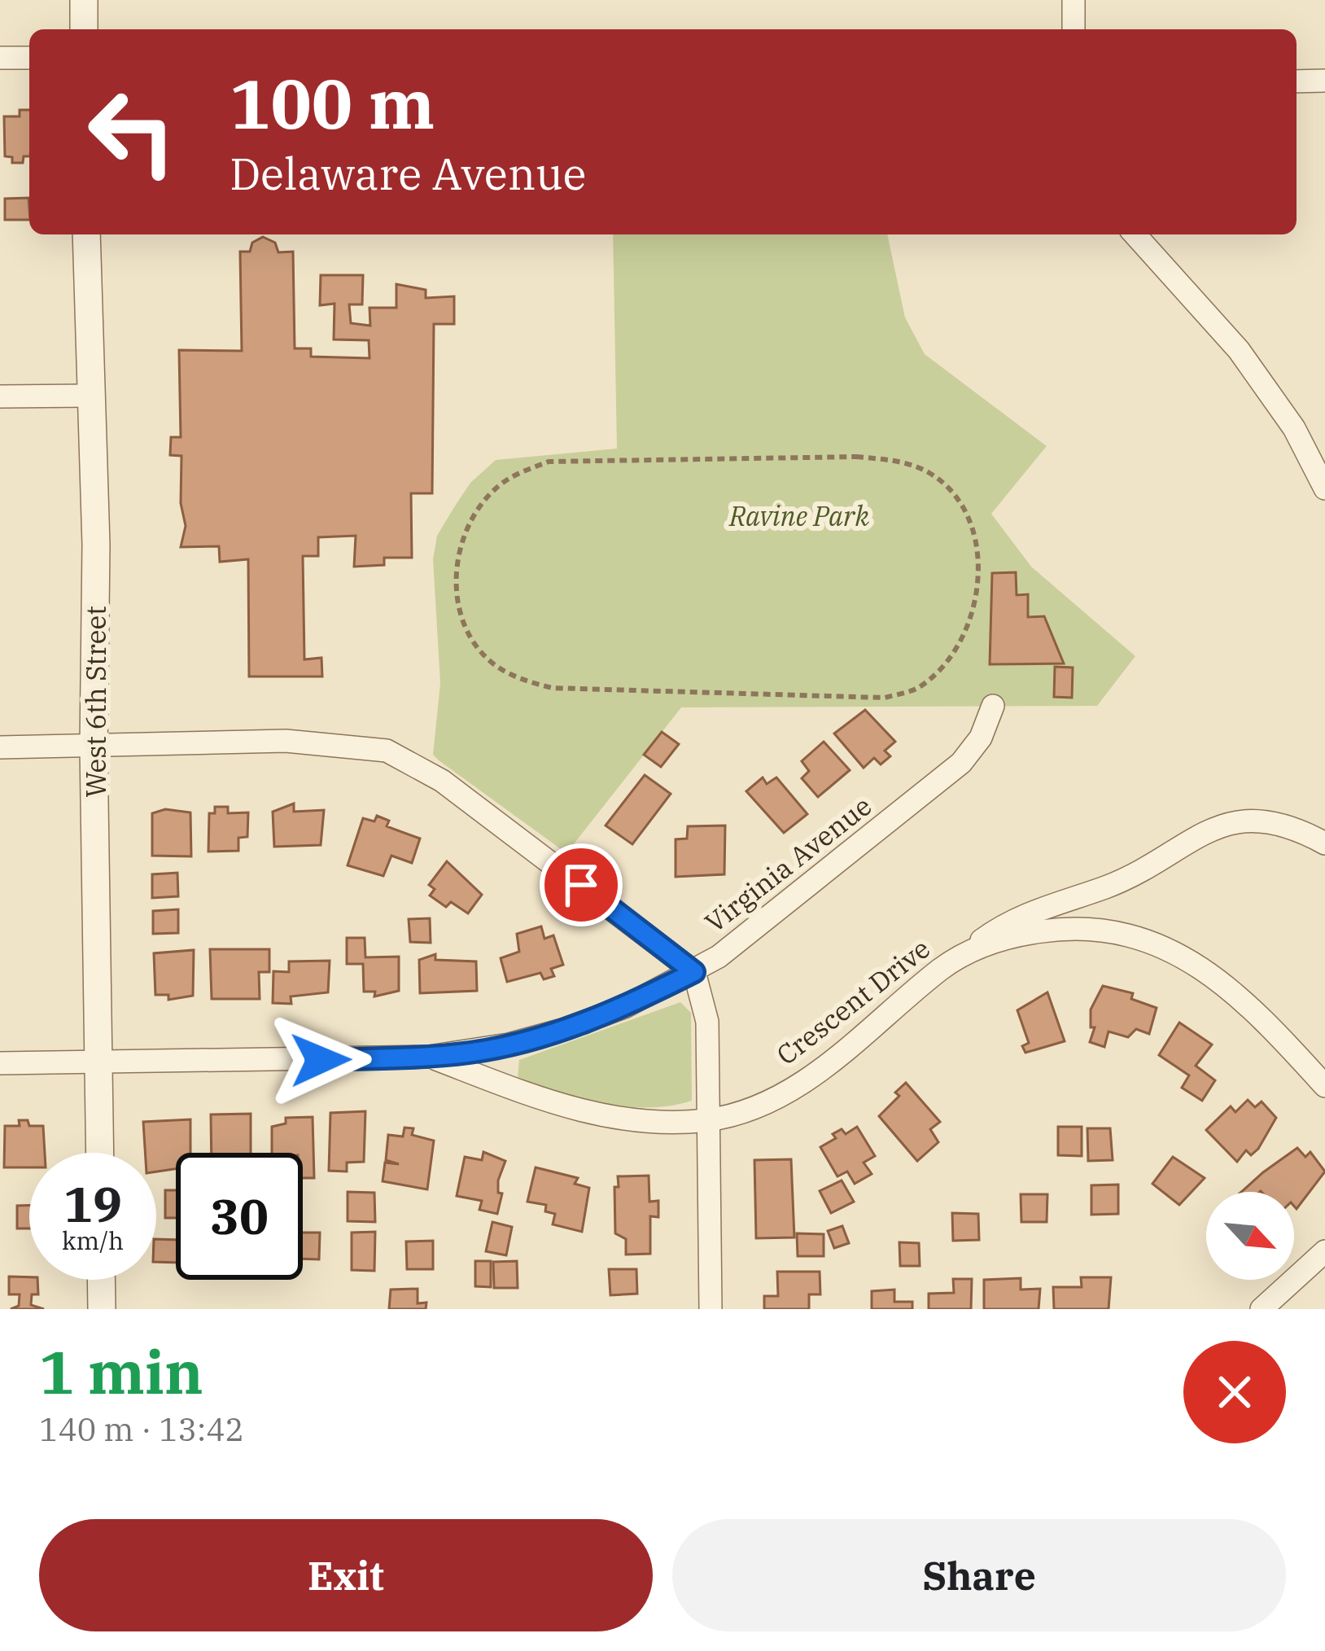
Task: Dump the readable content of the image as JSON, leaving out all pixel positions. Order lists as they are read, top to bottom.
{
  "streets": {
    "street": ["West 6th Street", "Virginia Avenue", "Crescent Drive"]
  },
  "crossings": [
    ["West 6th Street", "Virginia Avenue"],
    ["Virginia Avenue", "Crescent Drive"]
  ],
  "parks": ["Ravine Park"],
  "north": "bottom right",
  "page": {
    "turn": ["100 m", "Delaware Avenue"],
    "speed": "19 km/h",
    "limit": "30",
    "heading": ["1 min", "140 m · 13:42"],
    "buttons": ["Exit", "Share"]
  }
}
